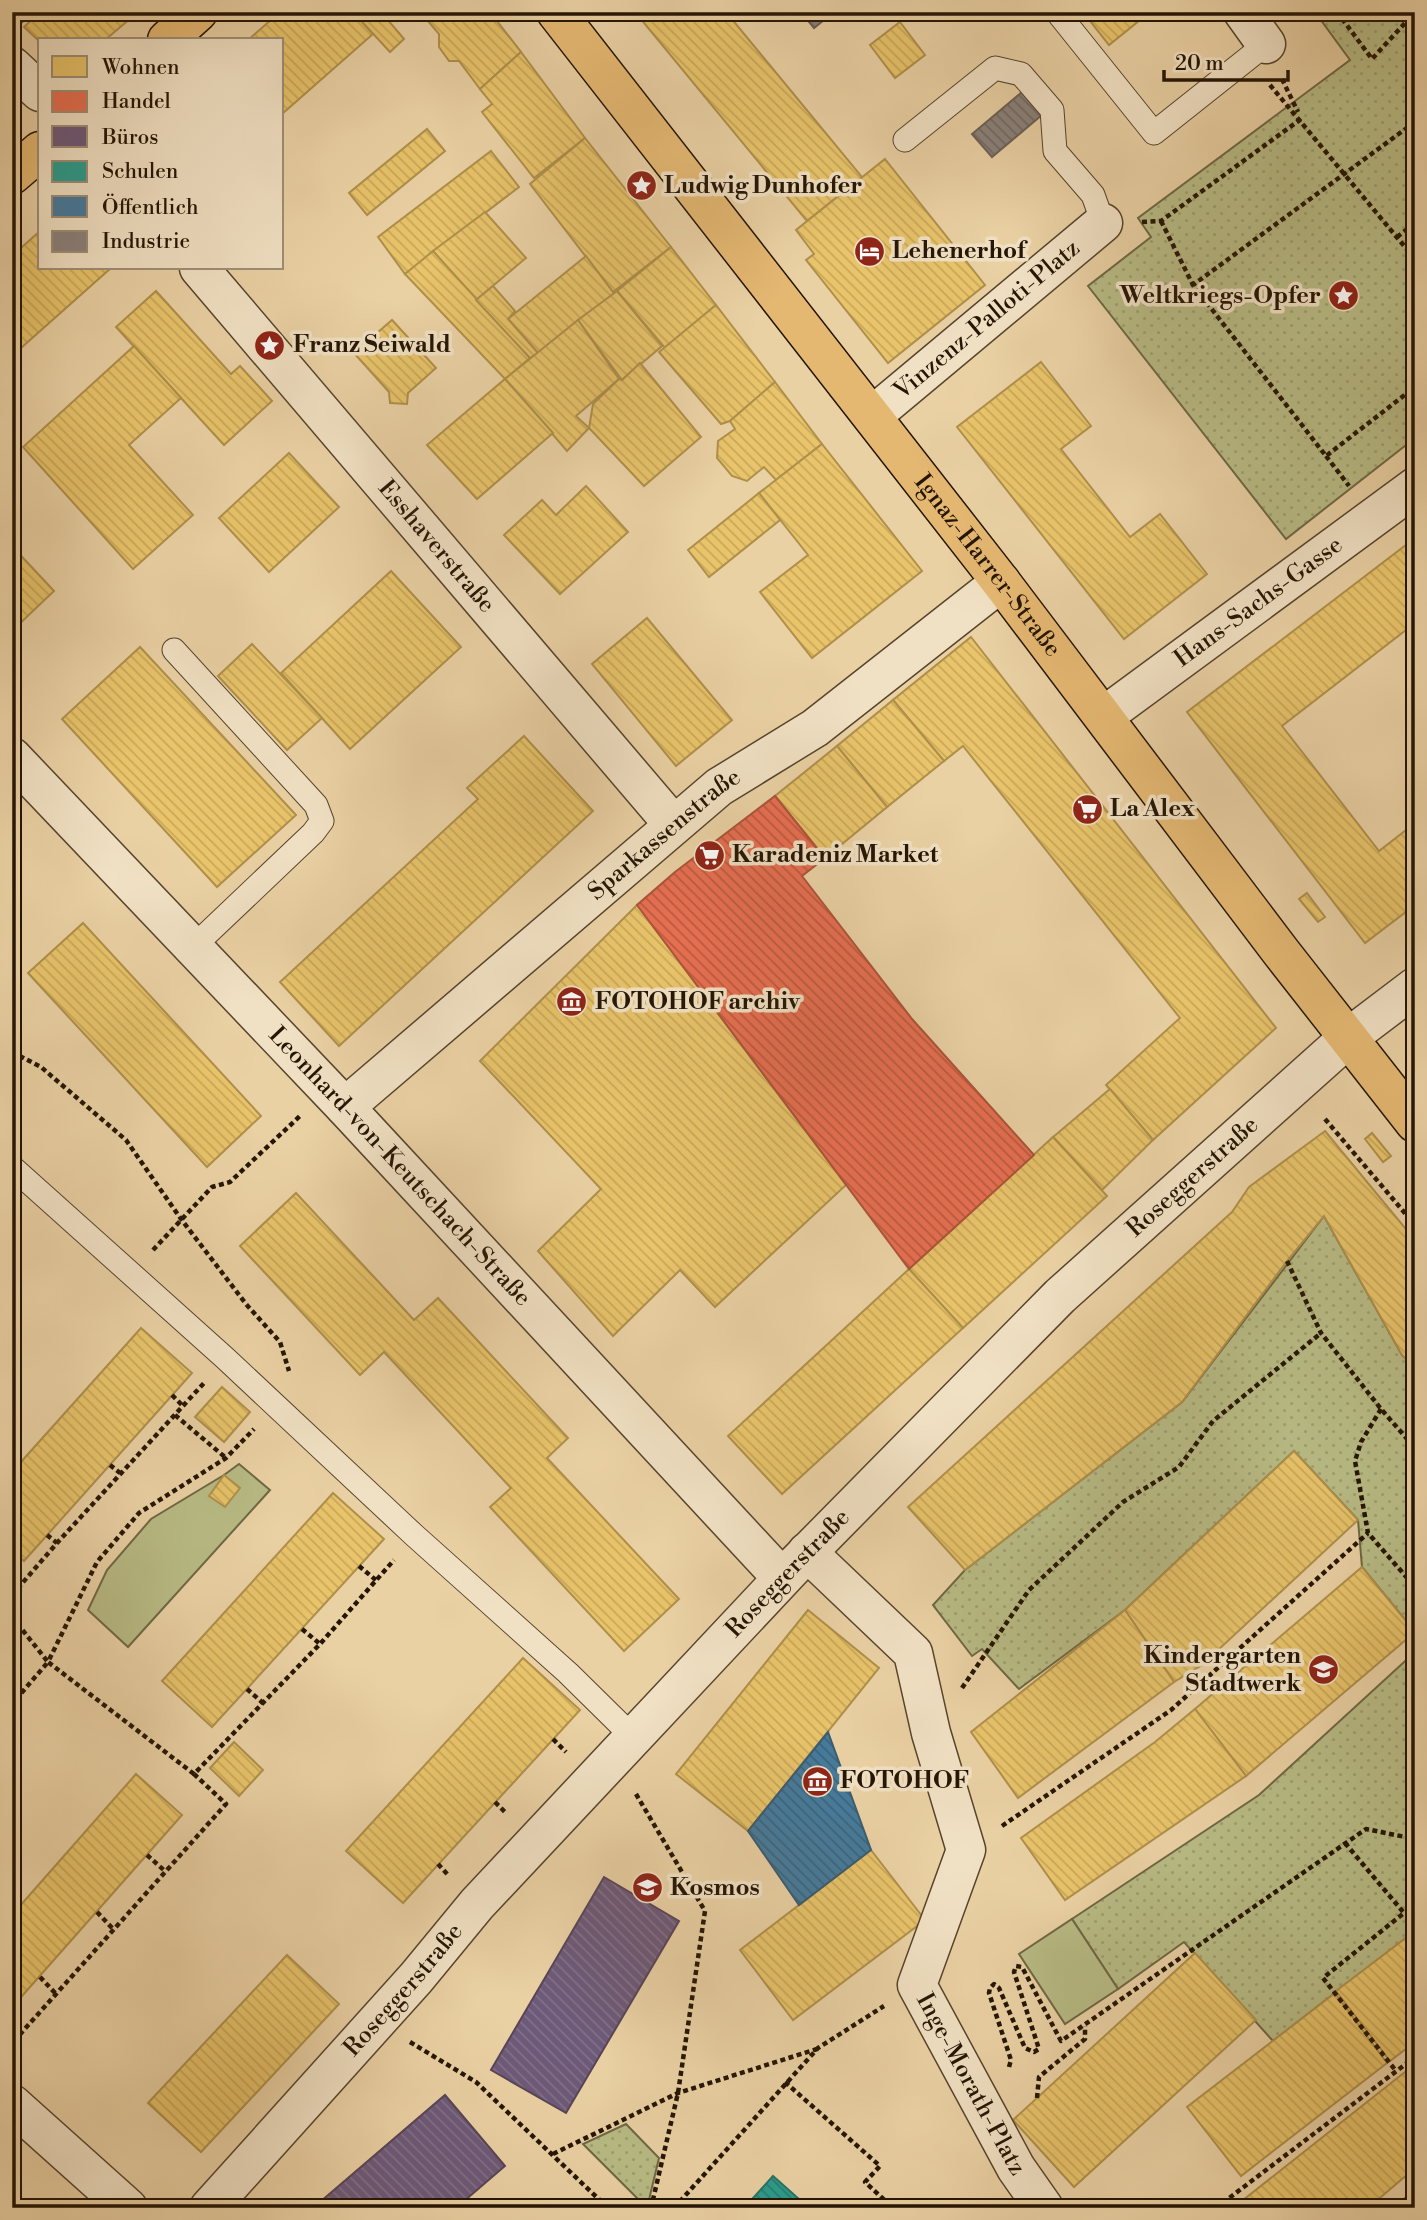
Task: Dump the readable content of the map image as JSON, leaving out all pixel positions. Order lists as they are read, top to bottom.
{
  "streets": {
    "main road": ["Ignaz-Harrer-Straße"],
    "street": [
      "Vinzenz-Palloti-Platz",
      "Esshaverstraße",
      "Hans-Sachs-Gasse",
      "Sparkassenstraße",
      "Leonhard-von-Keutschach-Straße",
      "Roseggerstraße",
      "Inge-Morath-Platz"
    ]
  },
  "crossings": [
    ["Vinzenz-Palloti-Platz", "Ignaz-Harrer-Straße"],
    ["Esshaverstraße", "Sparkassenstraße"],
    ["Ignaz-Harrer-Straße", "Hans-Sachs-Gasse"],
    ["Ignaz-Harrer-Straße", "Sparkassenstraße"],
    ["Ignaz-Harrer-Straße", "Roseggerstraße"],
    ["Sparkassenstraße", "Leonhard-von-Keutschach-Straße"],
    ["Leonhard-von-Keutschach-Straße", "Roseggerstraße"]
  ],
  "places": {
    "place": ["Ludwig Dunhofer", "Weltkriegs-Opfer", "Franz Seiwald"],
    "hotel": ["Lehenerhof"],
    "supermarket": ["La Alex", "Karadeniz Market"],
    "museum": ["FOTOHOF archiv", "FOTOHOF"],
    "school or university": ["Kindergarten Stadtwerk", "Kosmos"]
  },
  "legend": [
    "Wohnen",
    "Handel",
    "Büros",
    "Schulen",
    "Öffentlich",
    "Industrie"
  ],
  "scale_bar": "20 m"
}
